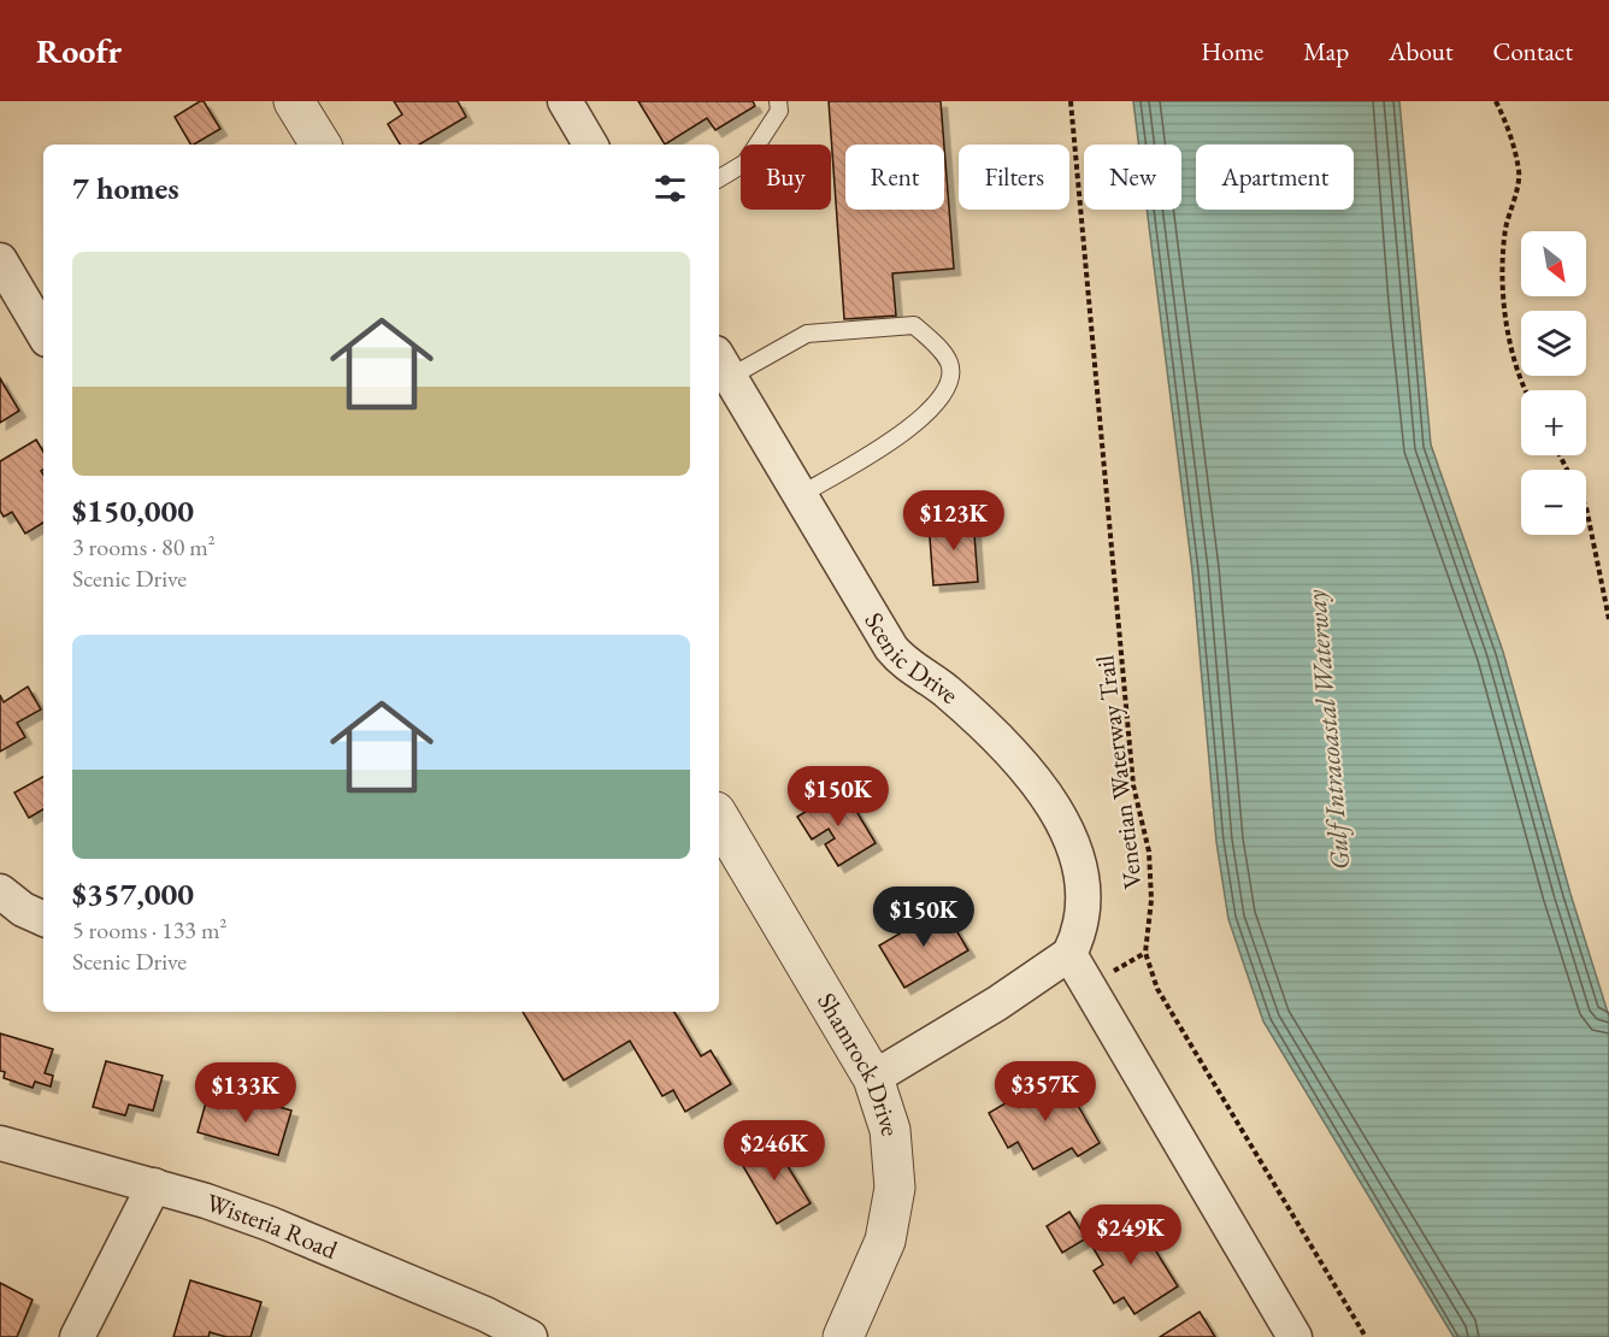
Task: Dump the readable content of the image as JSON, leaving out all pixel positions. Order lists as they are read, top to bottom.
{
  "streets": {
    "street": ["Scenic Drive", "Shamrock Drive", "Wisteria Road"],
    "path": ["Venetian Waterway Trail"]
  },
  "water": ["Gulf Intracoastal Waterway"],
  "north": "bottom right",
  "page": {
    "header": "Roofr",
    "nav": [
      "Home",
      "Map",
      "About",
      "Contact"
    ],
    "chip": [
      "Buy",
      "Rent",
      "Filters",
      "New",
      "Apartment"
    ],
    "heading": "7 homes",
    "map_buttons": ["+", "−"],
    "list": [
      {
        "name": "$150,000",
        "note": "3 rooms · 80 m² · Scenic Drive"
      },
      {
        "name": "$357,000",
        "note": "5 rooms · 133 m² · Scenic Drive"
      }
    ],
    "price": [
      "$123K",
      "$150K",
      "$150K",
      "$357K",
      "$133K",
      "$246K",
      "$249K"
    ]
  }
}
